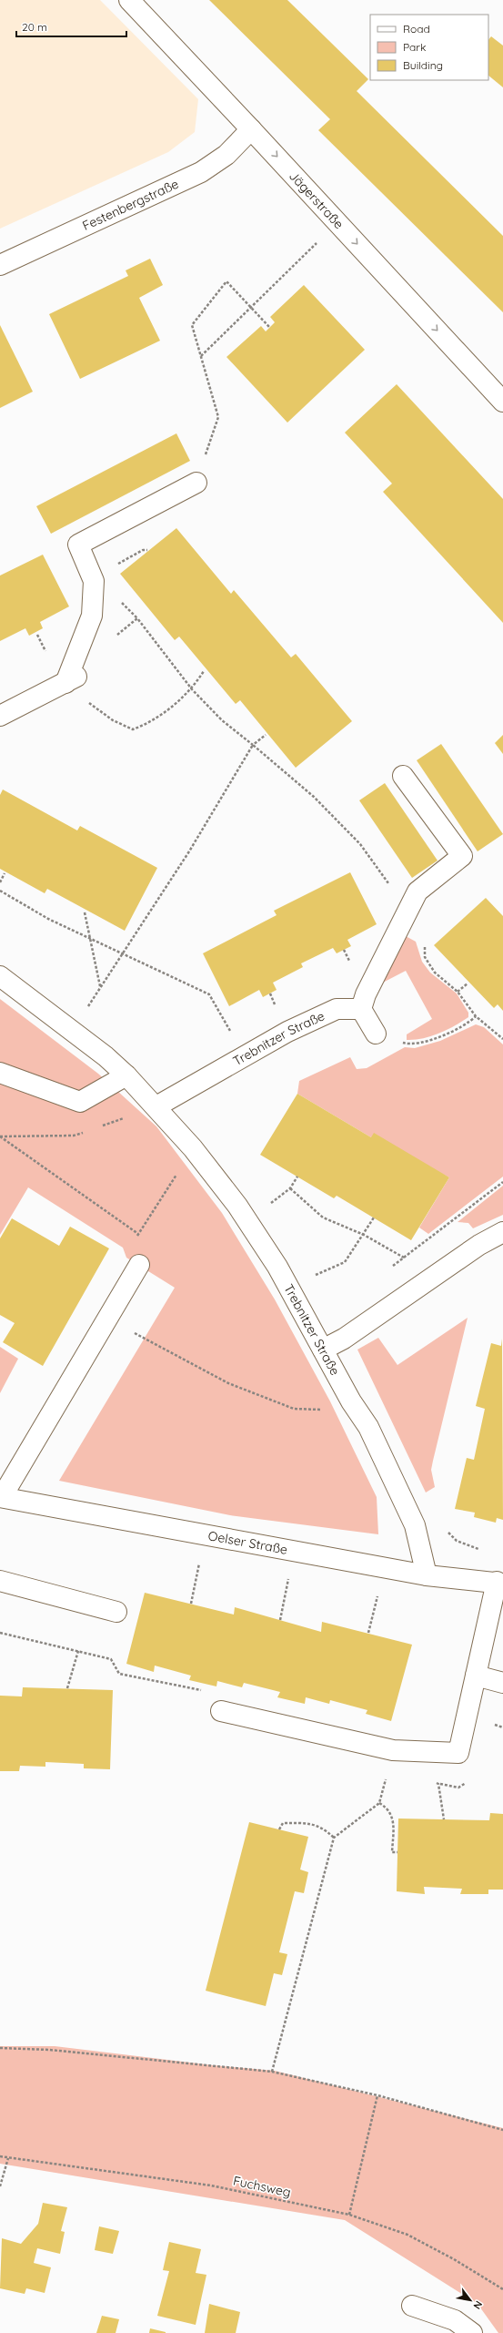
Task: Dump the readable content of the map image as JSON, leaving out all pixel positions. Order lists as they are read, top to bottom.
{
  "streets": {
    "street": [
      "Jägerstraße",
      "Festenbergstraße",
      "Trebnitzer Straße",
      "Oelser Straße"
    ],
    "path": ["Fuchsweg"]
  },
  "crossings": [
    ["Jägerstraße", "Festenbergstraße"],
    ["Trebnitzer Straße", "Oelser Straße"]
  ],
  "one_way": ["Jägerstraße"],
  "legend": ["Road", "Park", "Building"],
  "scale_bar": "20 m",
  "north": "bottom right"
}
